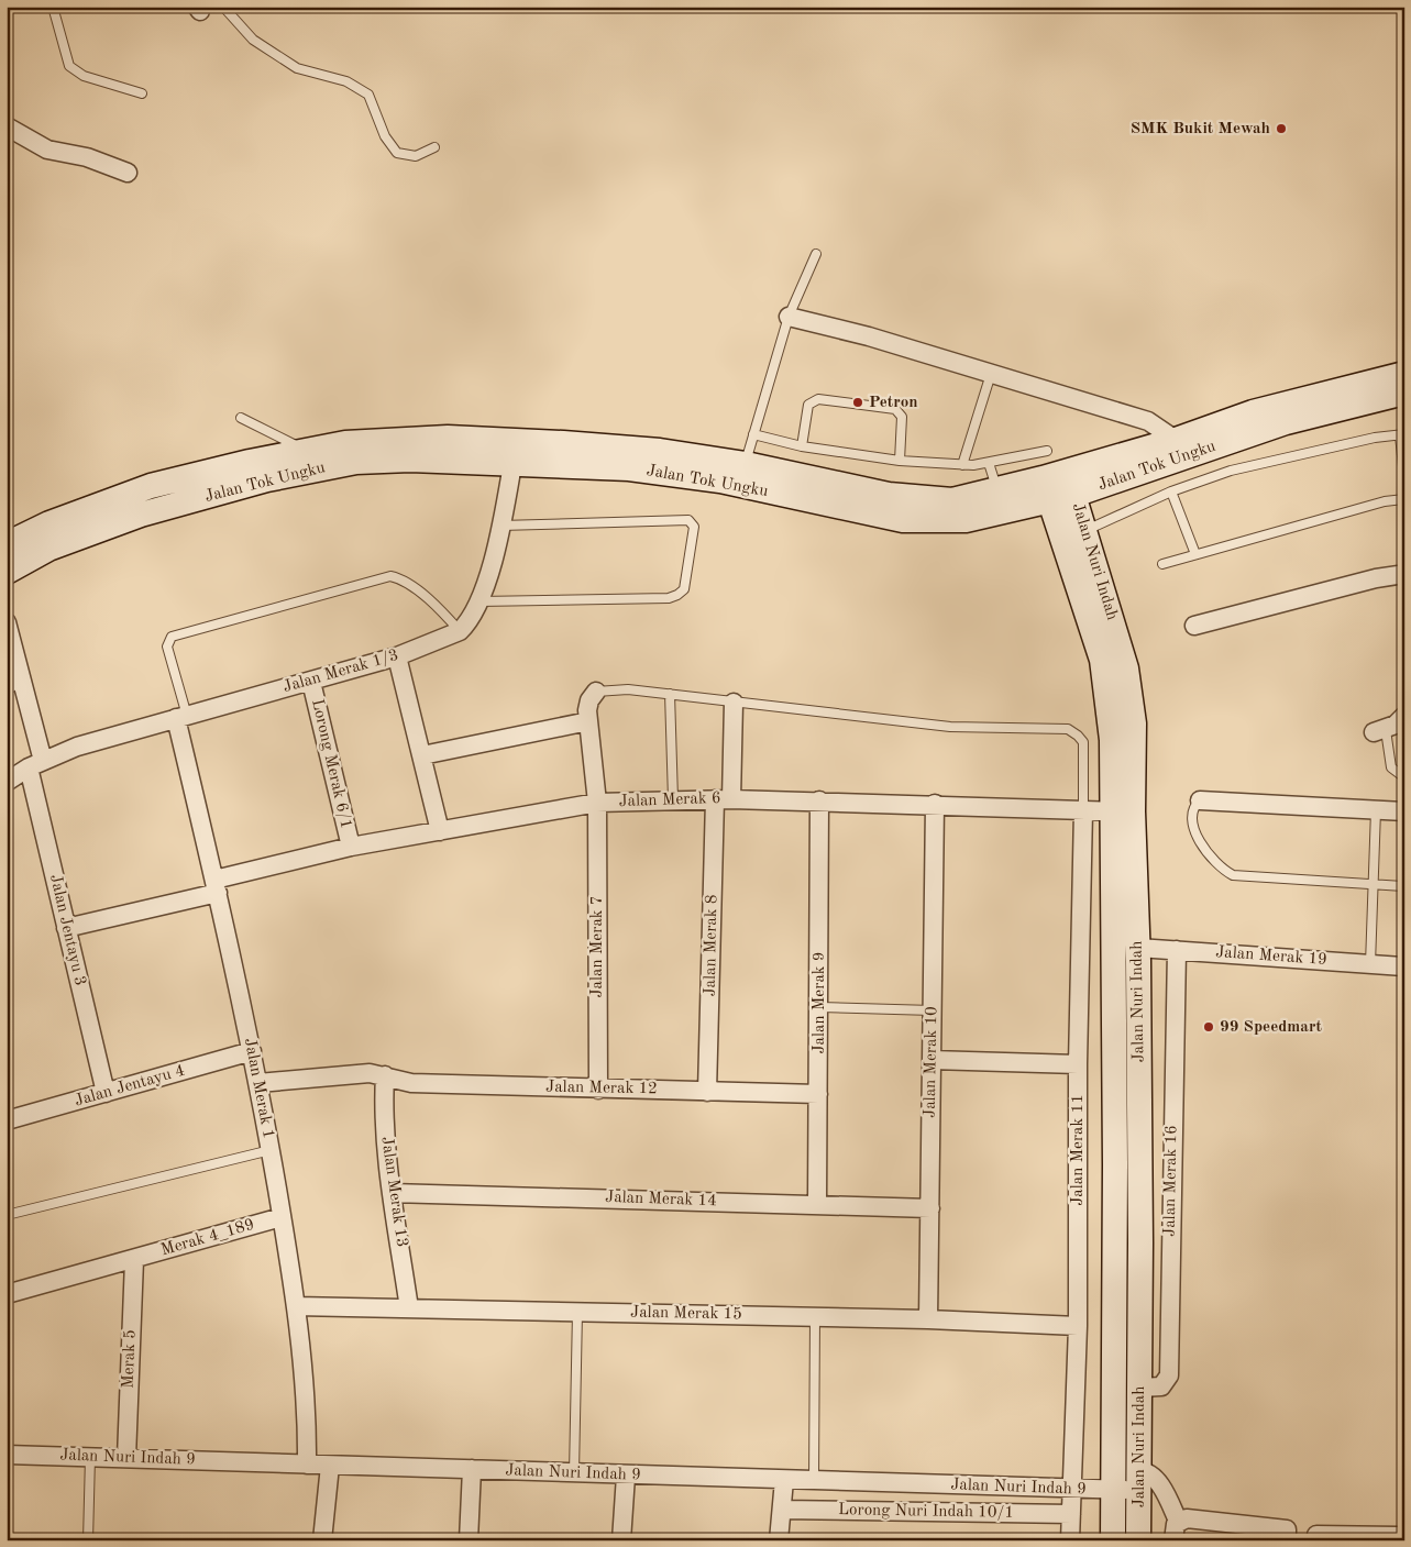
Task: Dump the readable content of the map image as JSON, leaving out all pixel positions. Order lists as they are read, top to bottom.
{
  "streets": {
    "main road": ["Jalan Tok Ungku", "Jalan Nuri Indah"],
    "street": [
      "Jalan Merak 1/3",
      "Lorong Merak 6/1",
      "Jalan Merak 6",
      "Jalan Jentayu 3",
      "Jalan Merak 8",
      "Jalan Merak 7",
      "Jalan Merak 19",
      "Jalan Merak 9",
      "Jalan Merak 10",
      "Jalan Jentayu 4",
      "Jalan Merak 1",
      "Jalan Merak 12",
      "Jalan Merak 11",
      "Jalan Merak 16",
      "Jalan Merak 13",
      "Jalan Merak 14",
      "Merak 4_189",
      "Jalan Merak 15",
      "Merak 5",
      "Jalan Nuri Indah 9",
      "Lorong Nuri Indah 10/1"
    ]
  },
  "crossings": [
    ["Jalan Tok Ungku", "Jalan Nuri Indah"],
    ["Jalan Nuri Indah", "Jalan Merak 6"],
    ["Jalan Nuri Indah", "Jalan Merak 19"],
    ["Jalan Nuri Indah", "Jalan Merak 16"],
    ["Jalan Nuri Indah", "Jalan Nuri Indah 9"],
    ["Jalan Merak 1/3", "Lorong Merak 6/1"],
    ["Jalan Merak 1/3", "Jalan Jentayu 3"],
    ["Jalan Merak 1/3", "Jalan Merak 1"],
    ["Lorong Merak 6/1", "Jalan Merak 6"],
    ["Jalan Merak 6", "Jalan Jentayu 3"],
    ["Jalan Merak 6", "Jalan Merak 8"],
    ["Jalan Merak 6", "Jalan Merak 7"],
    ["Jalan Merak 6", "Jalan Merak 9"],
    ["Jalan Merak 6", "Jalan Merak 10"],
    ["Jalan Merak 6", "Jalan Merak 1"],
    ["Jalan Merak 6", "Jalan Merak 11"],
    ["Jalan Jentayu 3", "Jalan Jentayu 4"],
    ["Jalan Merak 8", "Jalan Merak 12"],
    ["Jalan Merak 7", "Jalan Merak 12"],
    ["Jalan Merak 19", "Jalan Merak 16"],
    ["Jalan Merak 9", "Jalan Merak 12"],
    ["Jalan Merak 9", "Jalan Merak 14"],
    ["Jalan Merak 10", "Jalan Merak 14"],
    ["Jalan Merak 10", "Jalan Merak 15"],
    ["Jalan Jentayu 4", "Jalan Merak 1"],
    ["Jalan Merak 1", "Jalan Merak 12"],
    ["Jalan Merak 1", "Merak 4_189"],
    ["Jalan Merak 1", "Jalan Merak 15"],
    ["Jalan Merak 1", "Jalan Nuri Indah 9"],
    ["Jalan Merak 12", "Jalan Merak 13"],
    ["Jalan Merak 11", "Jalan Merak 15"],
    ["Jalan Merak 11", "Jalan Nuri Indah 9"],
    ["Jalan Merak 11", "Lorong Nuri Indah 10/1"],
    ["Jalan Merak 13", "Jalan Merak 14"],
    ["Jalan Merak 13", "Jalan Merak 15"],
    ["Merak 4_189", "Merak 5"],
    ["Merak 5", "Jalan Nuri Indah 9"]
  ],
  "places": ["SMK Bukit Mewah", "Petron", "99 Speedmart"]
}
